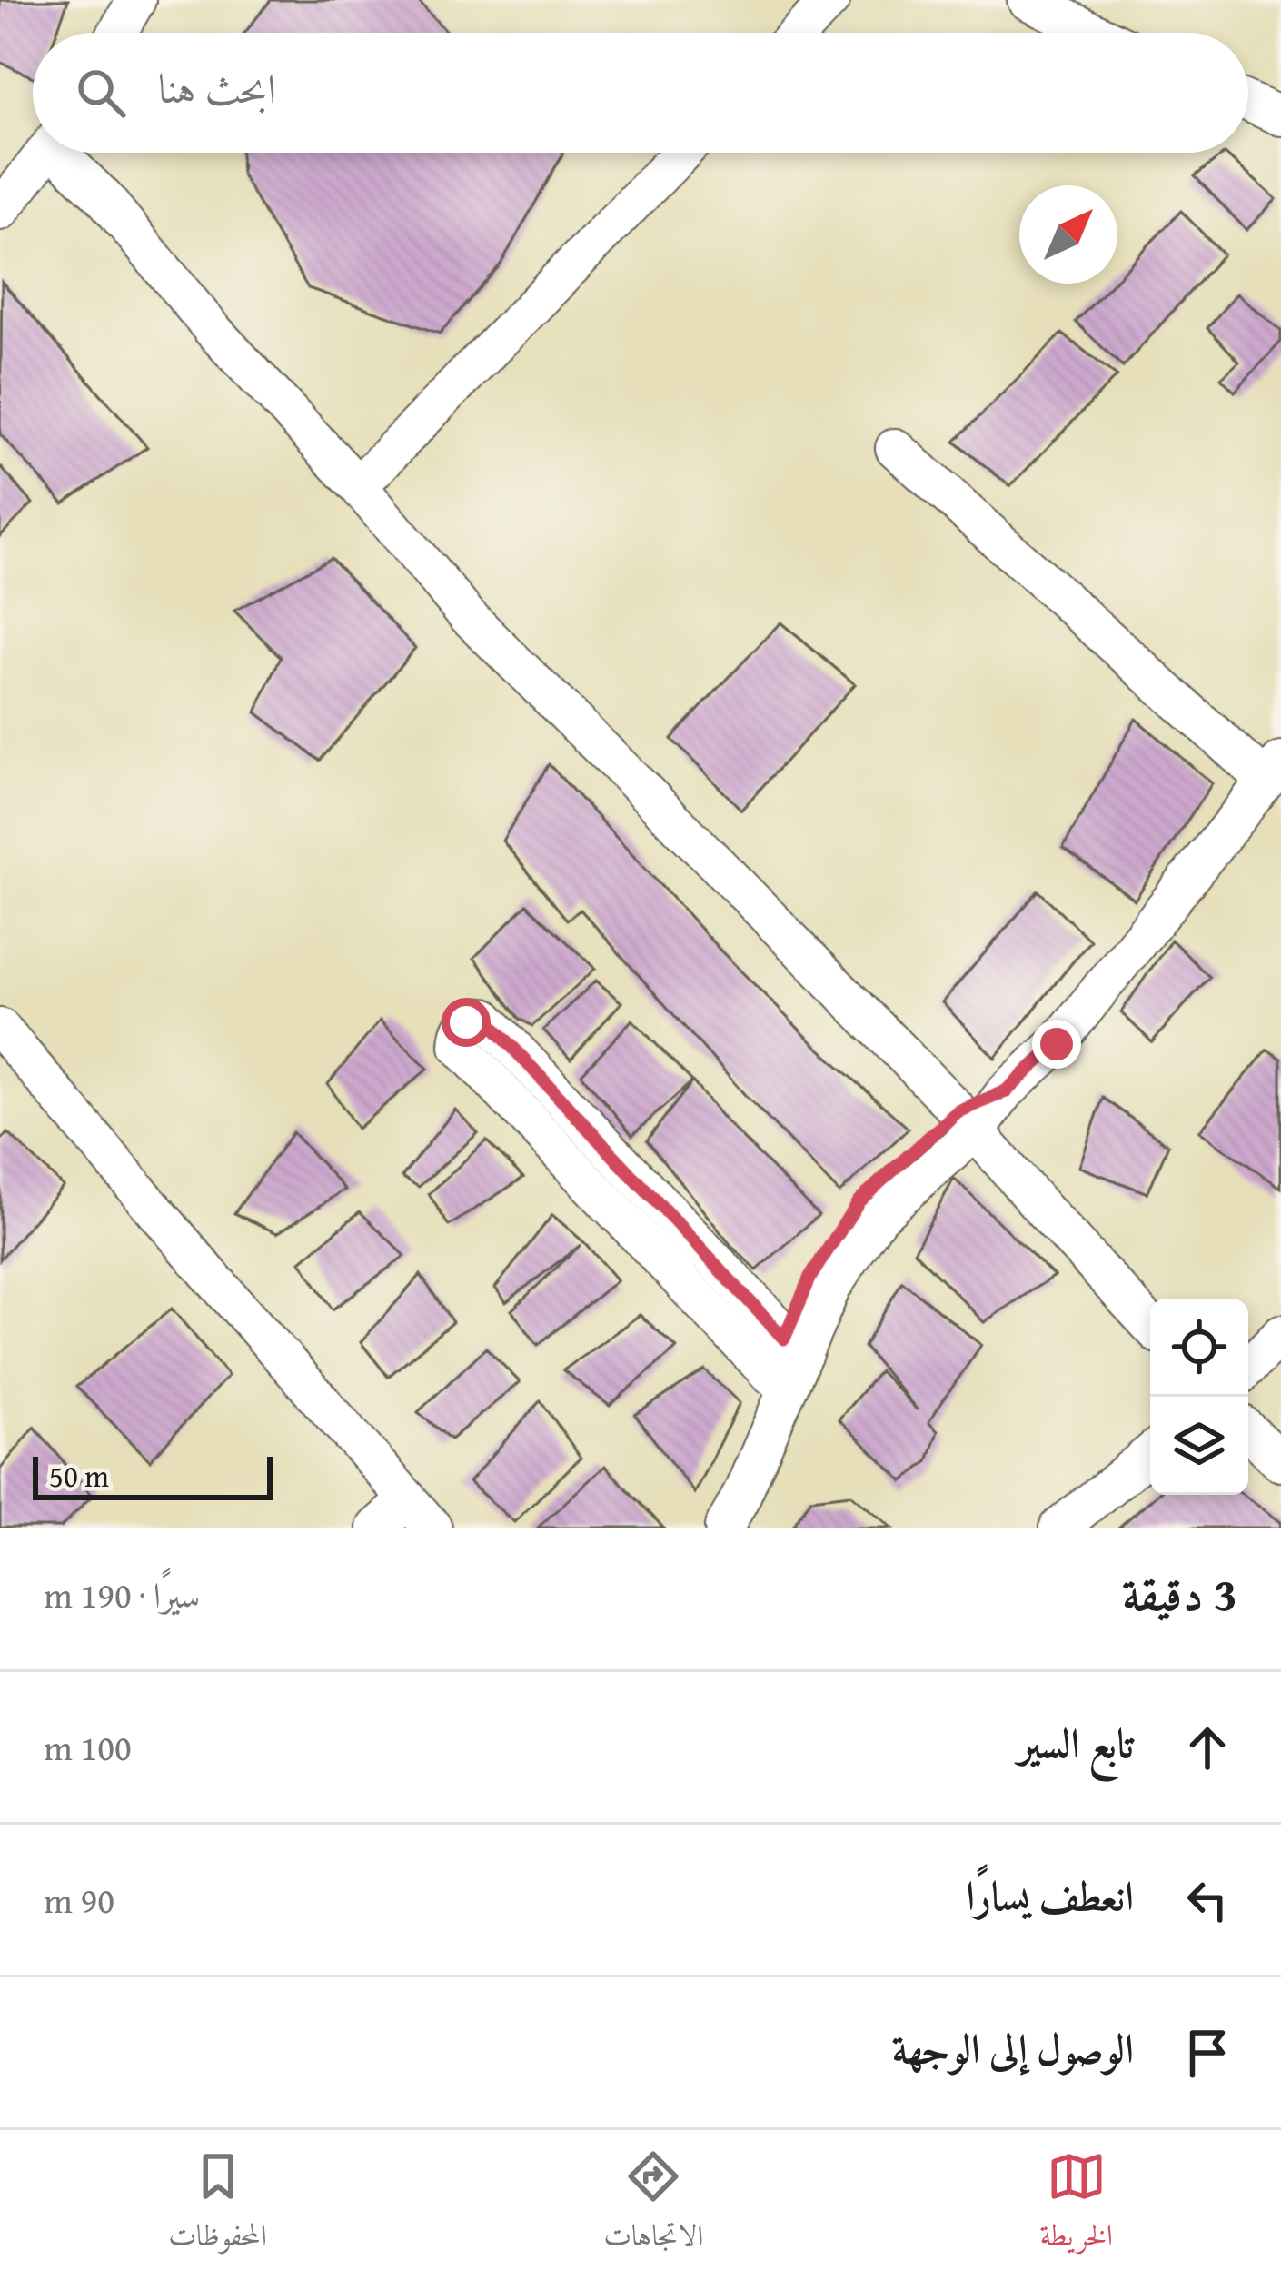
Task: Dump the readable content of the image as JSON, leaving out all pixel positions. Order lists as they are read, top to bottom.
{
  "scale_bar": "50 m",
  "north": "top right",
  "page": {
    "search": "ابحث هنا",
    "scale": "50 m",
    "heading": ["3 دقيقة", "سيرًا · 190 m"],
    "list": [
      ["تابع السير", "100 m"],
      ["انعطف يسارًا", "90 m"],
      "الوصول إلى الوجهة"
    ],
    "nav": ["الخريطة", "الاتجاهات", "المحفوظات"]
  }
}
